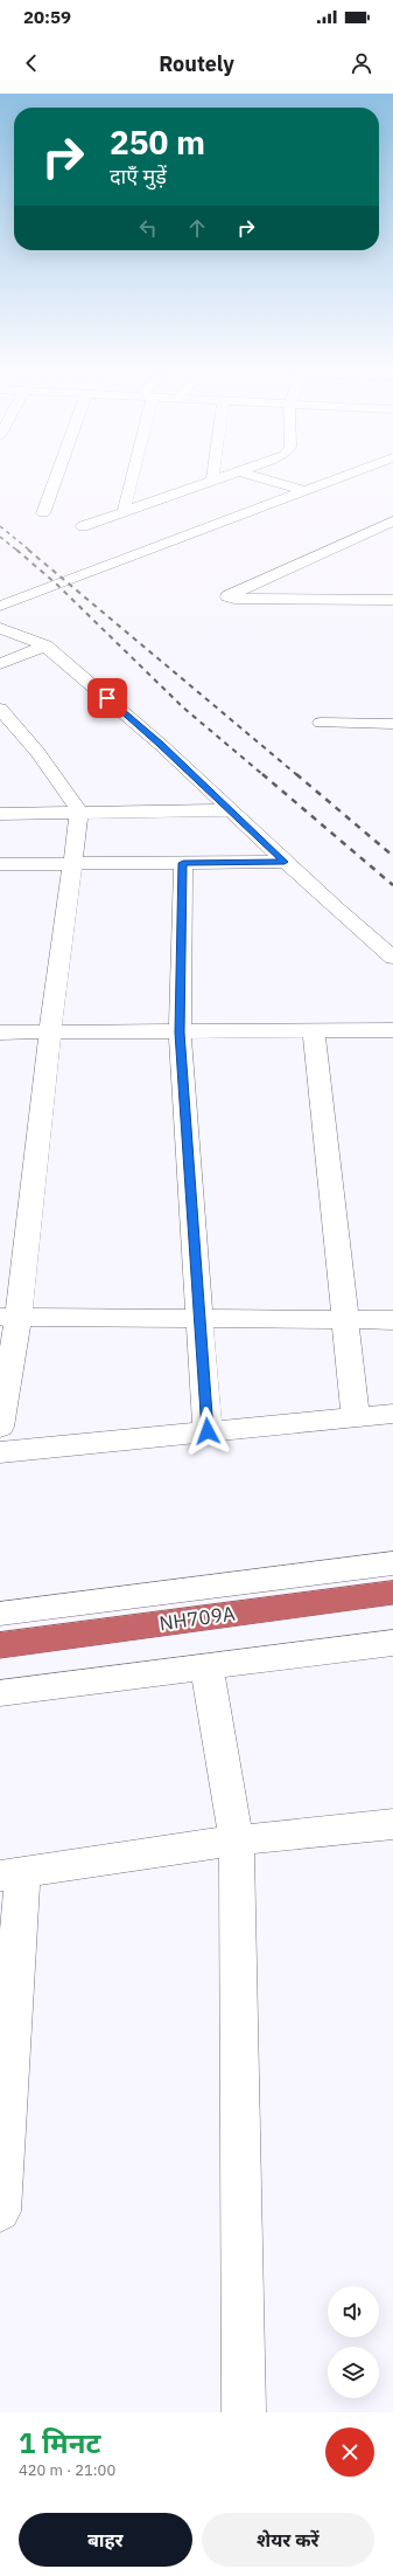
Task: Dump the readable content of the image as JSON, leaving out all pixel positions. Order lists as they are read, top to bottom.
{
  "streets": {
    "highway": ["NH709A"]
  },
  "page": {
    "status": "20:59",
    "header": "Routely",
    "turn": ["250 m", "दाएँ मुड़ें"],
    "heading": ["1 मिनट", "420 m · 21:00"],
    "buttons": ["बाहर", "शेयर करें"]
  }
}
